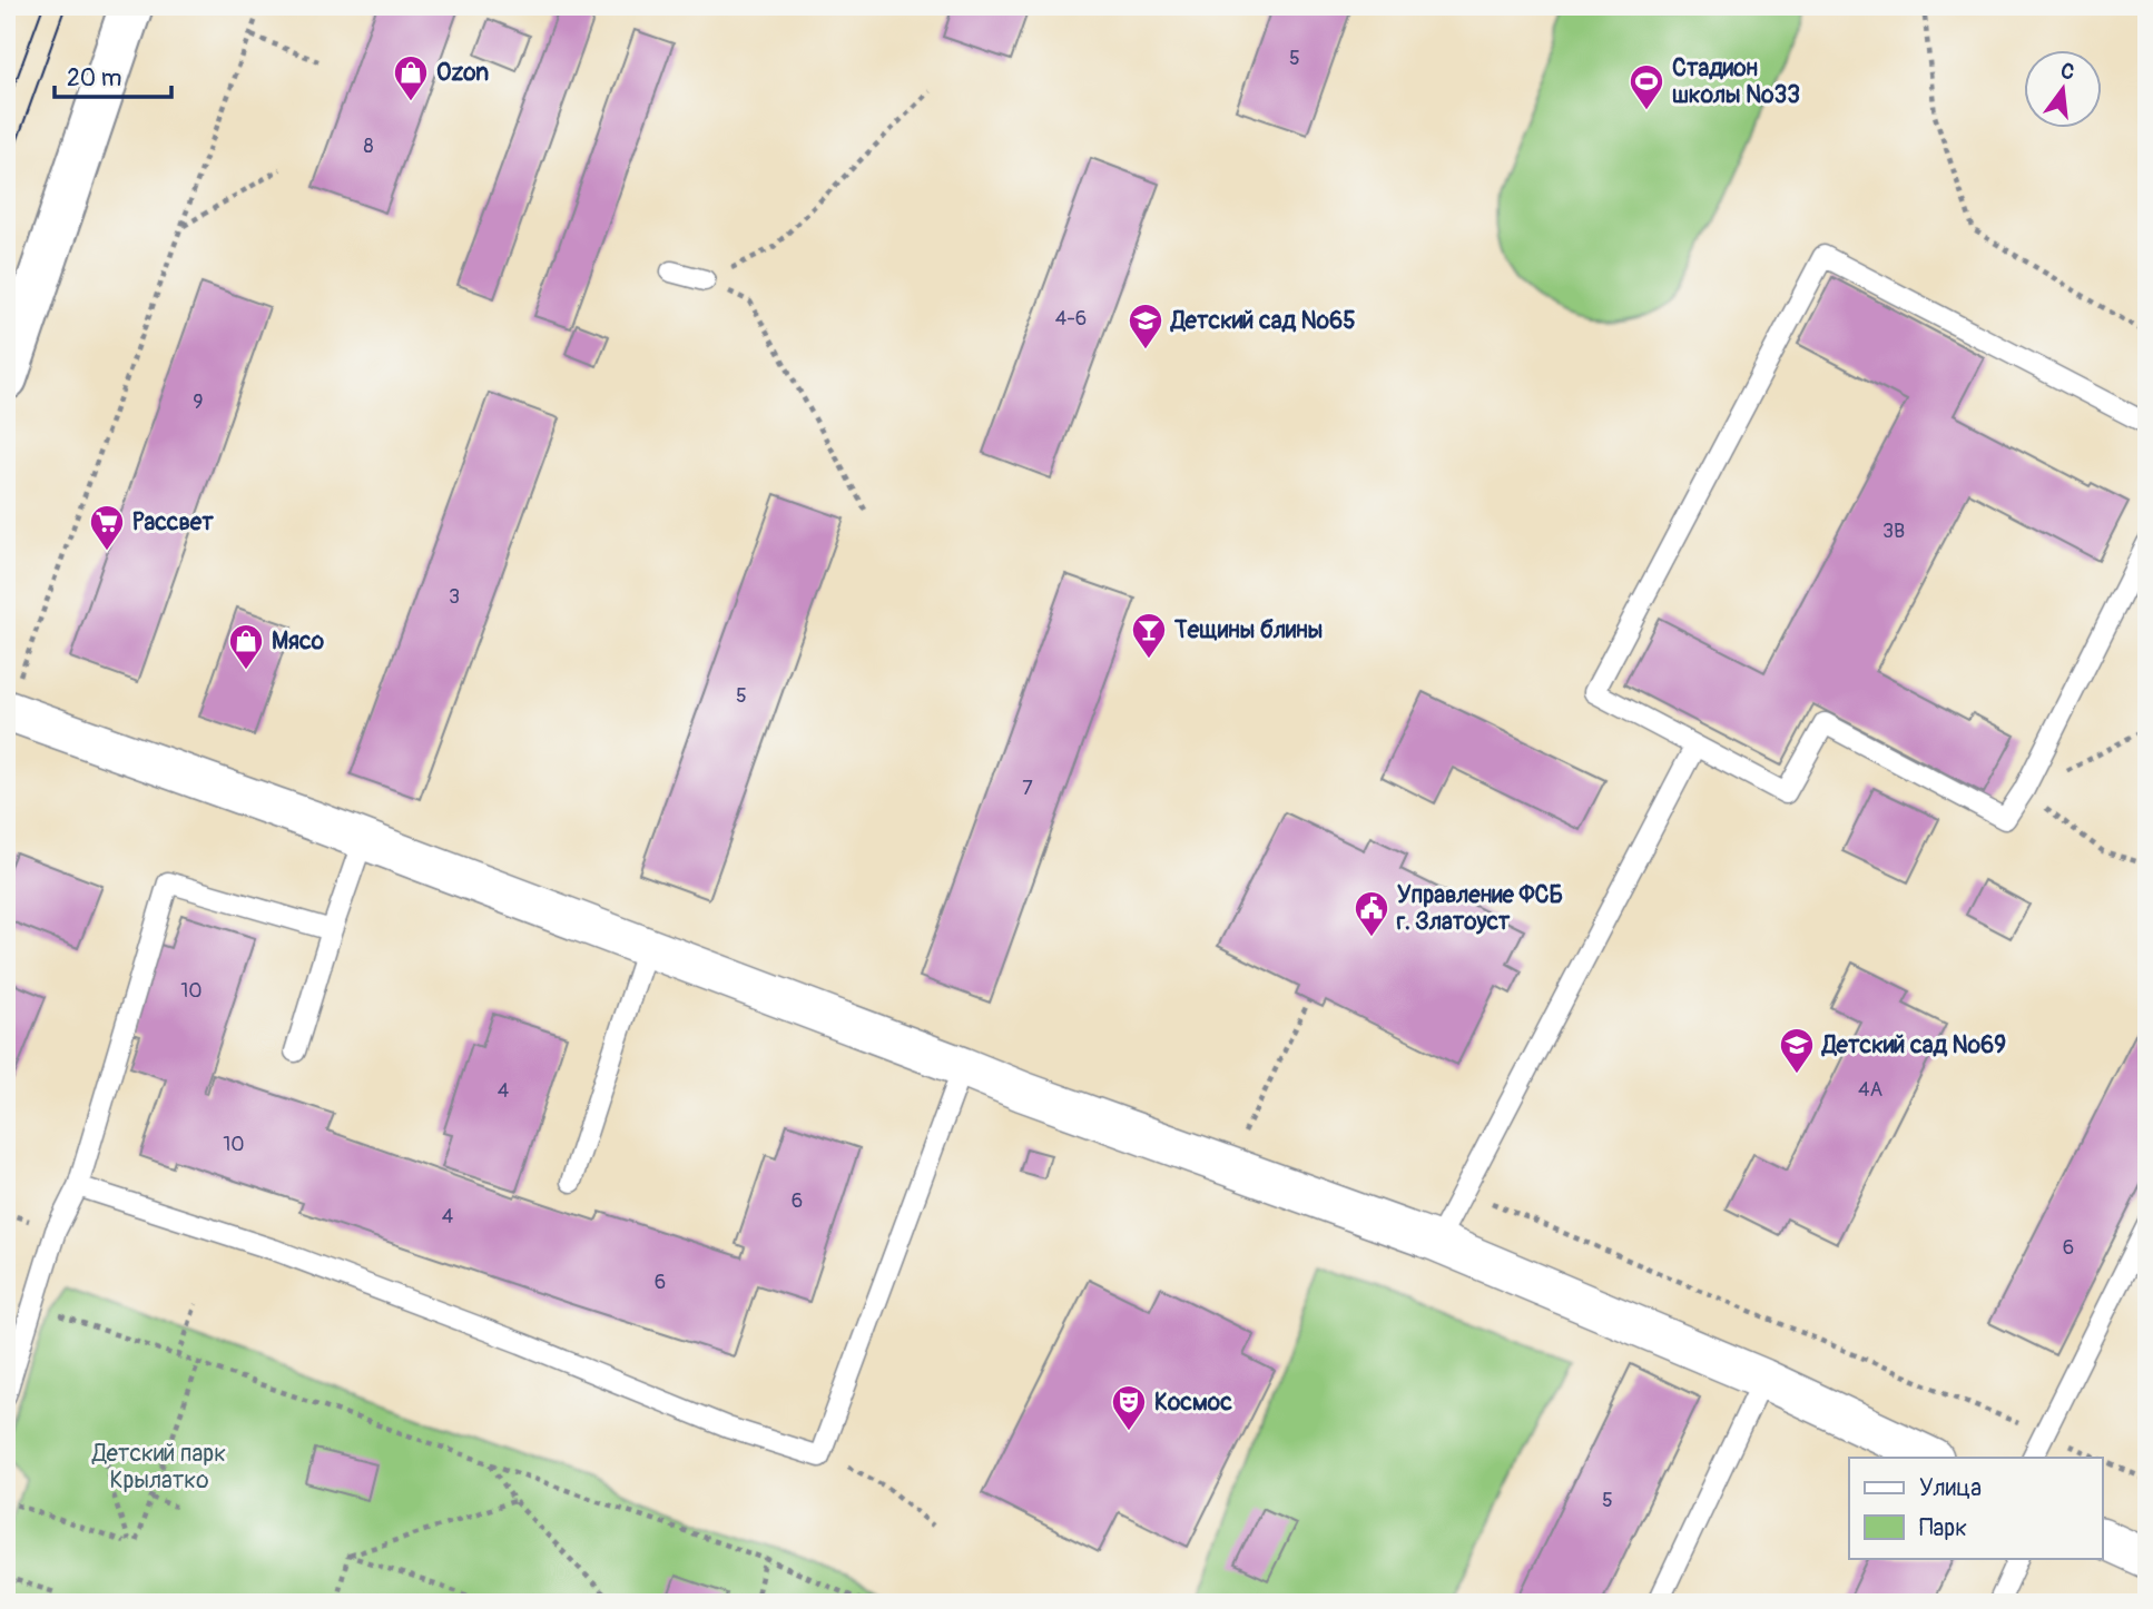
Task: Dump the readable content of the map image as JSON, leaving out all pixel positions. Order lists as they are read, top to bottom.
{
  "parks": ["Детский парк Крылатко"],
  "places": {
    "shop": ["Ozon", "Мясо"],
    "sports": ["Стадион школы №33"],
    "school or university": ["Детский сад №65", "Детский сад №69"],
    "supermarket": ["Рассвет"],
    "bar": ["Тещины блины"],
    "public building": ["Управление ФСБ г. Златоуст"],
    "theatre": ["Космос"]
  },
  "house_numbers": [
    "5",
    "8",
    "4-6",
    "9",
    "3В",
    "3",
    "5",
    "7",
    "10",
    "4А",
    "4",
    "10",
    "6",
    "4",
    "6",
    "6",
    "5"
  ],
  "legend": ["Улица", "Парк"],
  "scale_bar": "20 m",
  "north": "top"
}
